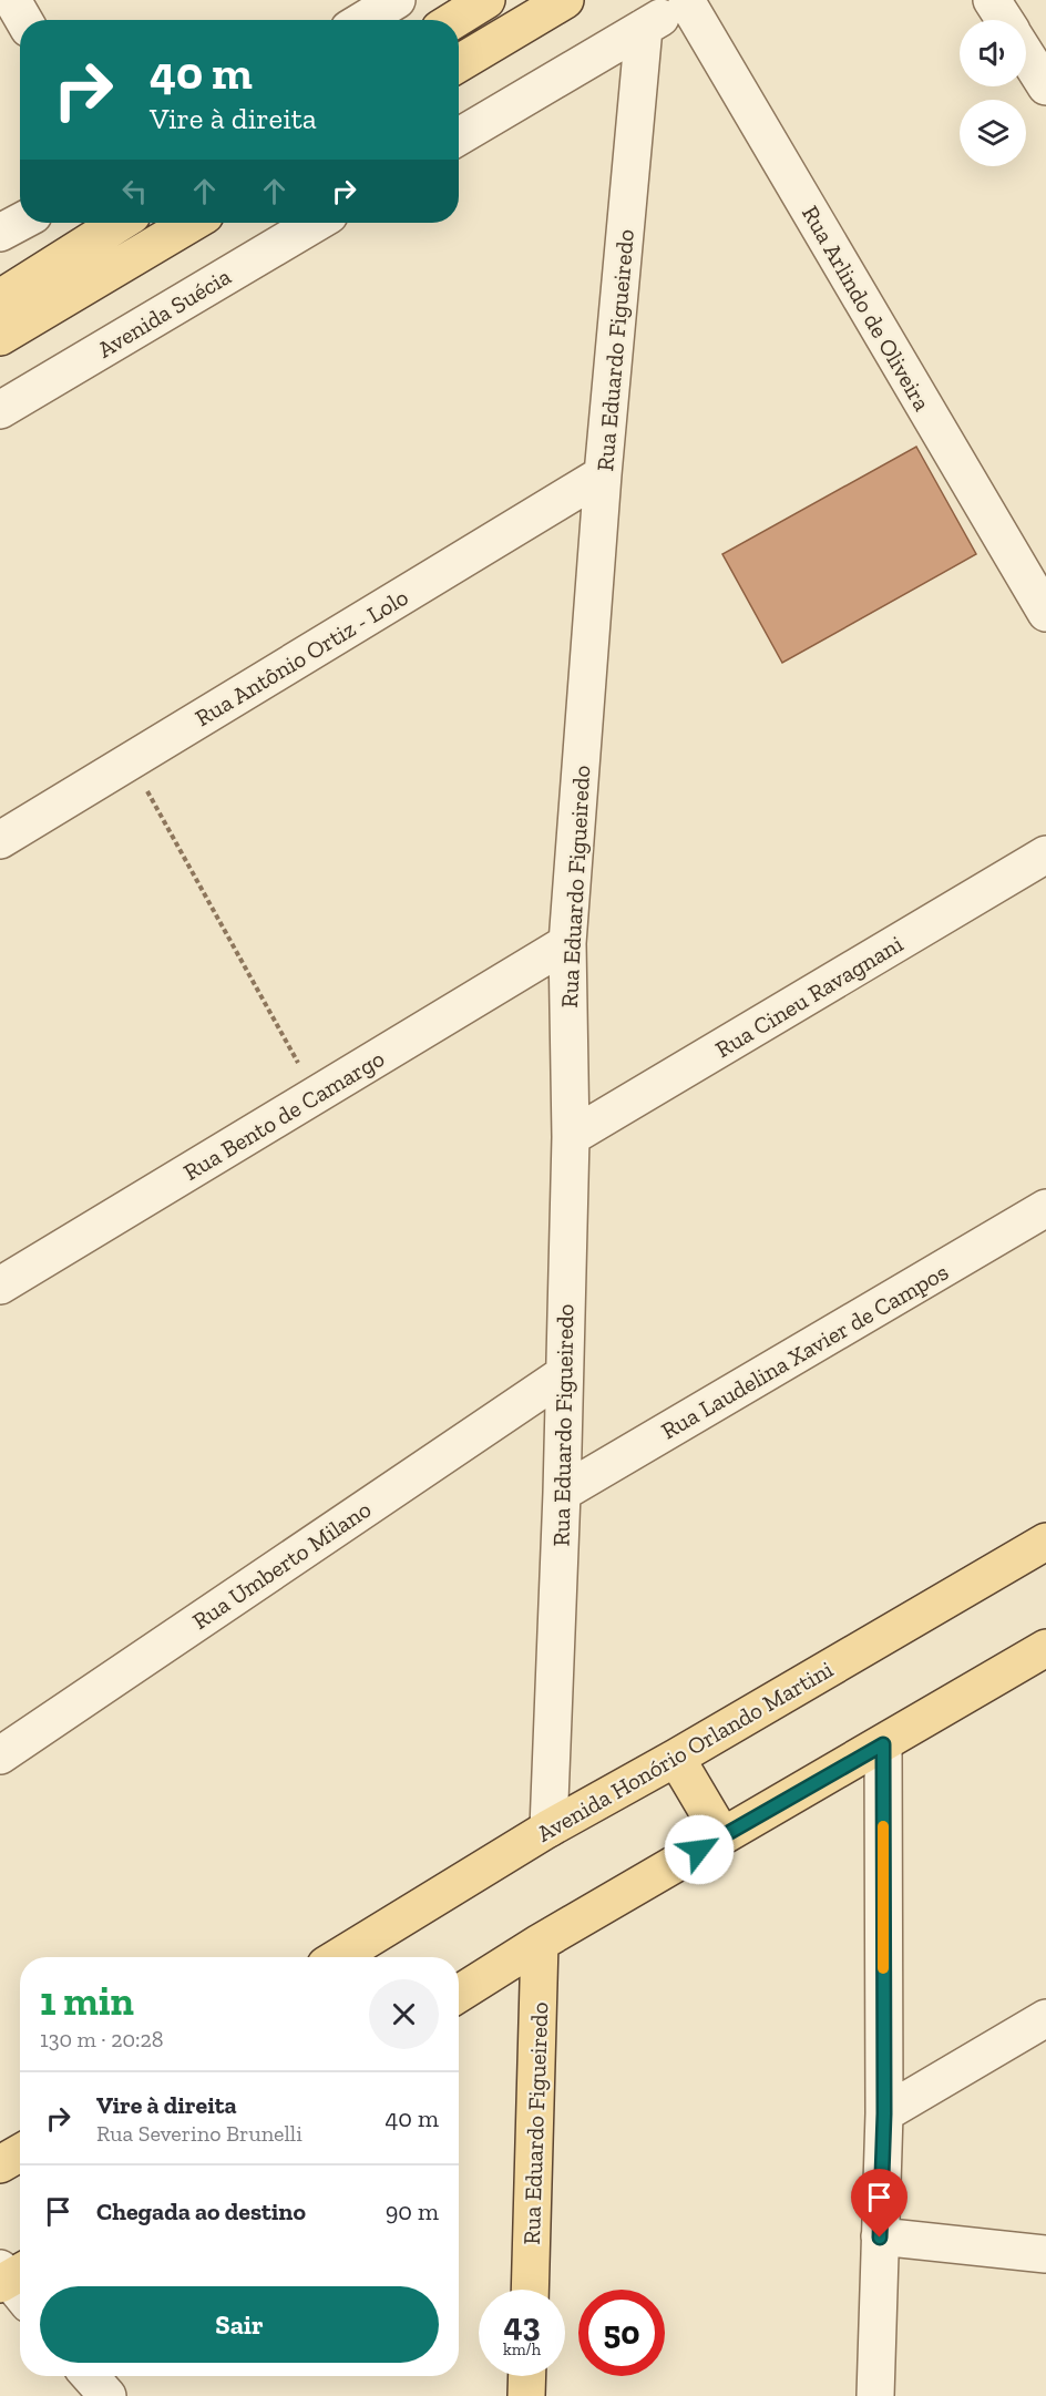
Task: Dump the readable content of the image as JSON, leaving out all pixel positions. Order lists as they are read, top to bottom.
{
  "streets": {
    "main road": ["Rua Eduardo Figueiredo", "Avenida Honório Orlando Martini"],
    "street": [
      "Rua Arlindo de Oliveira",
      "Avenida Suécia",
      "Rua Antônio Ortiz - Lolo",
      "Rua Cineu Ravagnani",
      "Rua Bento de Camargo",
      "Rua Laudelina Xavier de Campos",
      "Rua Umberto Milano"
    ]
  },
  "crossings": [
    ["Rua Eduardo Figueiredo", "Rua Antônio Ortiz - Lolo"],
    ["Rua Eduardo Figueiredo", "Rua Cineu Ravagnani"],
    ["Rua Eduardo Figueiredo", "Rua Bento de Camargo"],
    ["Rua Eduardo Figueiredo", "Rua Laudelina Xavier de Campos"],
    ["Rua Eduardo Figueiredo", "Rua Umberto Milano"],
    ["Rua Eduardo Figueiredo", "Avenida Honório Orlando Martini"]
  ],
  "page": {
    "turn": ["40 m", "Vire à direita"],
    "heading": ["1 min", "130 m · 20:28"],
    "list": [
      {
        "name": "Vire à direita",
        "note": "Rua Severino Brunelli",
        "value": "40 m"
      },
      {
        "name": "Chegada ao destino",
        "value": "90 m"
      }
    ],
    "buttons": "Sair",
    "speed": "43 km/h",
    "limit": "50"
  }
}
